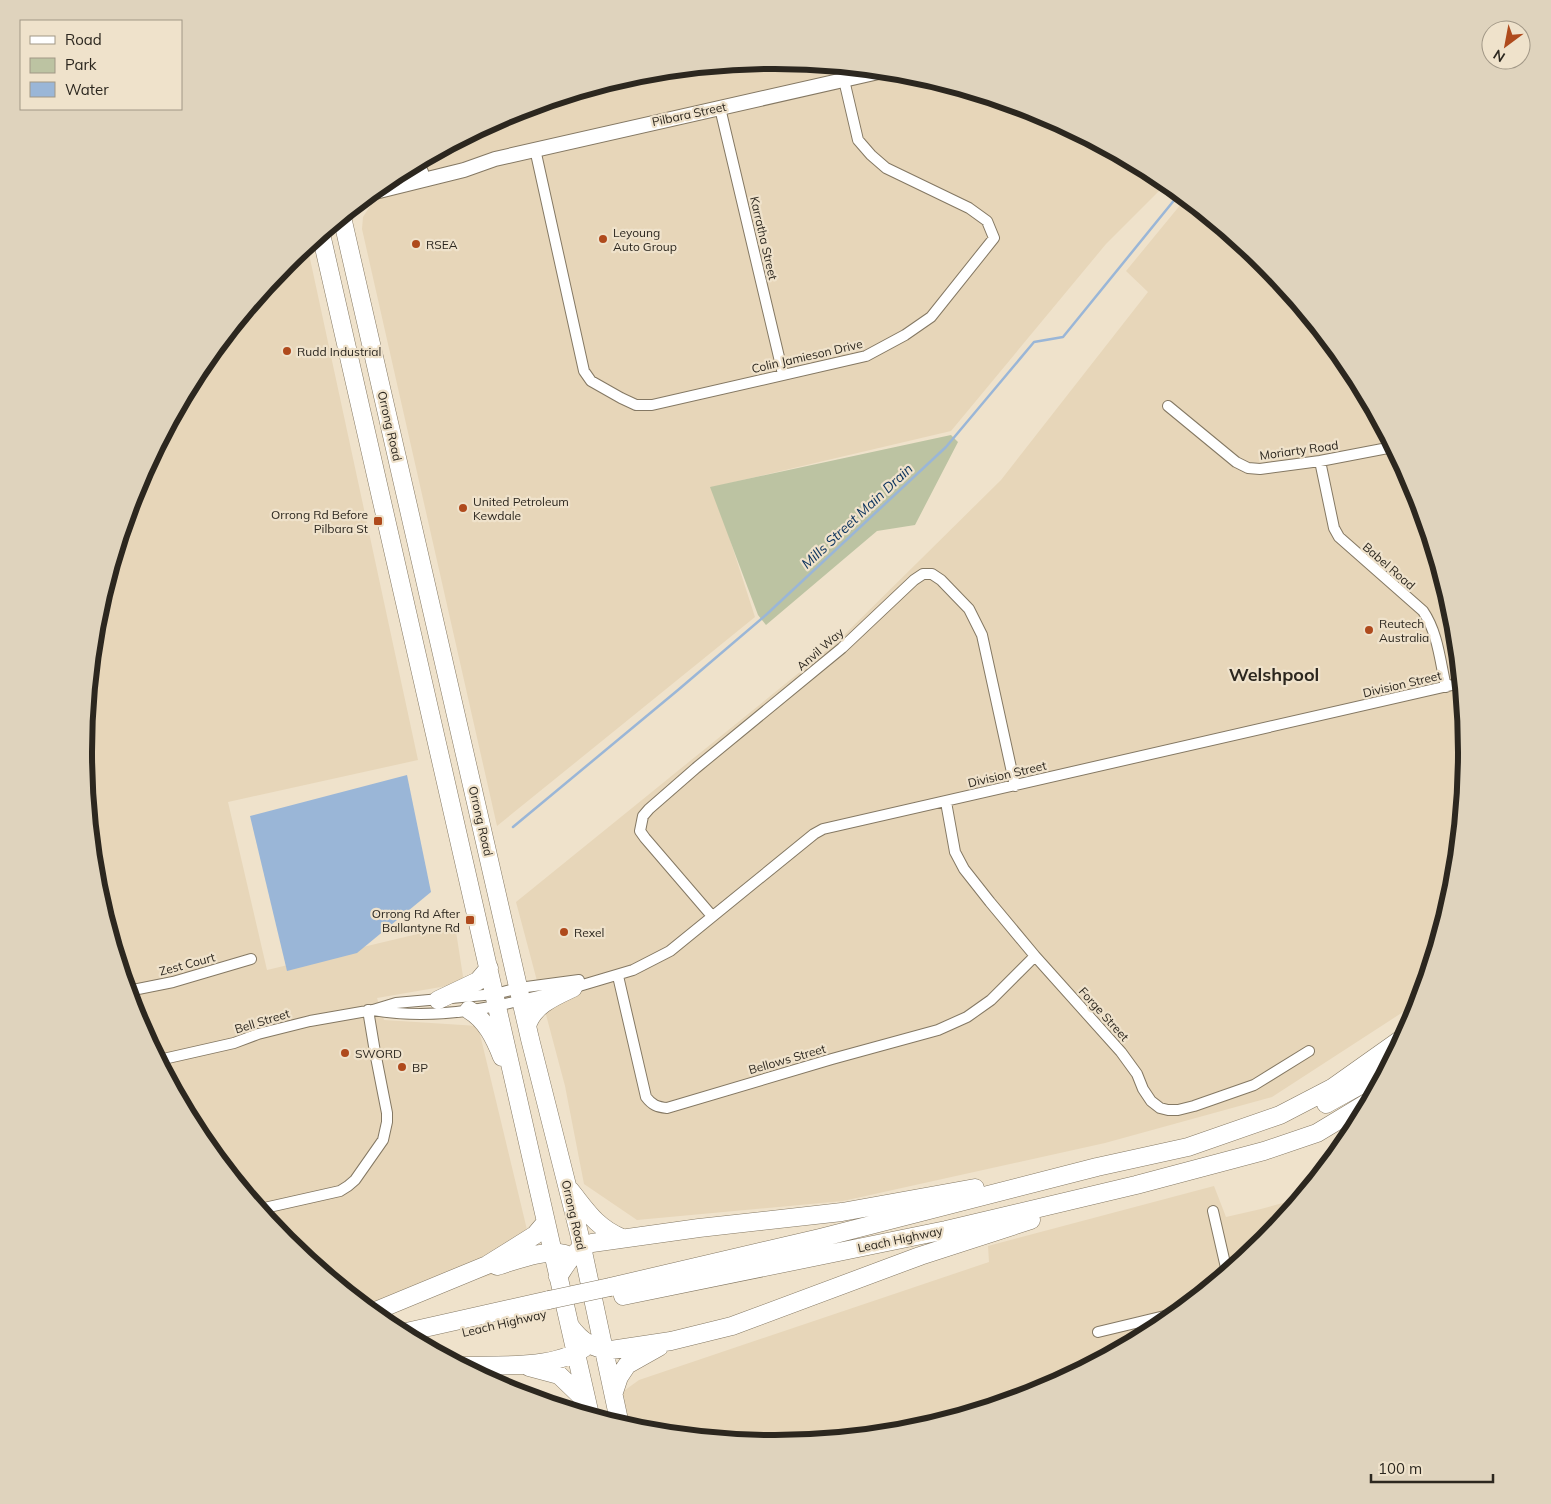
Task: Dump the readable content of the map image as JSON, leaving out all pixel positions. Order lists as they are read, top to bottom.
{
  "streets": {
    "highway": ["Orrong Road", "Leach Highway"],
    "main road": ["Pilbara Street"],
    "street": [
      "Karratha Street",
      "Colin Jamieson Drive",
      "Moriarty Road",
      "Babel Road",
      "Anvil Way",
      "Division Street",
      "Zest Court",
      "Forge Street",
      "Bell Street",
      "Bellows Street"
    ]
  },
  "crossings": [
    ["Pilbara Street", "Karratha Street"],
    ["Pilbara Street", "Colin Jamieson Drive"],
    ["Karratha Street", "Colin Jamieson Drive"],
    ["Orrong Road", "Division Street"],
    ["Orrong Road", "Bell Street"],
    ["Moriarty Road", "Babel Road"],
    ["Babel Road", "Division Street"],
    ["Anvil Way", "Division Street"],
    ["Division Street", "Forge Street"],
    ["Division Street", "Bellows Street"],
    ["Forge Street", "Bellows Street"]
  ],
  "districts": ["Welshpool"],
  "water": ["Mills Street Main Drain"],
  "places": {
    "other": [
      "Leyoung Auto Group",
      "RSEA",
      "Rudd Industrial",
      "United Petroleum Kewdale",
      "Reutech Australia",
      "Rexel",
      "SWORD",
      "BP"
    ],
    "transit": ["Orrong Rd Before Pilbara St", "Orrong Rd After Ballantyne Rd"]
  },
  "legend": ["Road", "Park", "Water"],
  "scale_bar": "100 m",
  "north": "bottom left"
}
